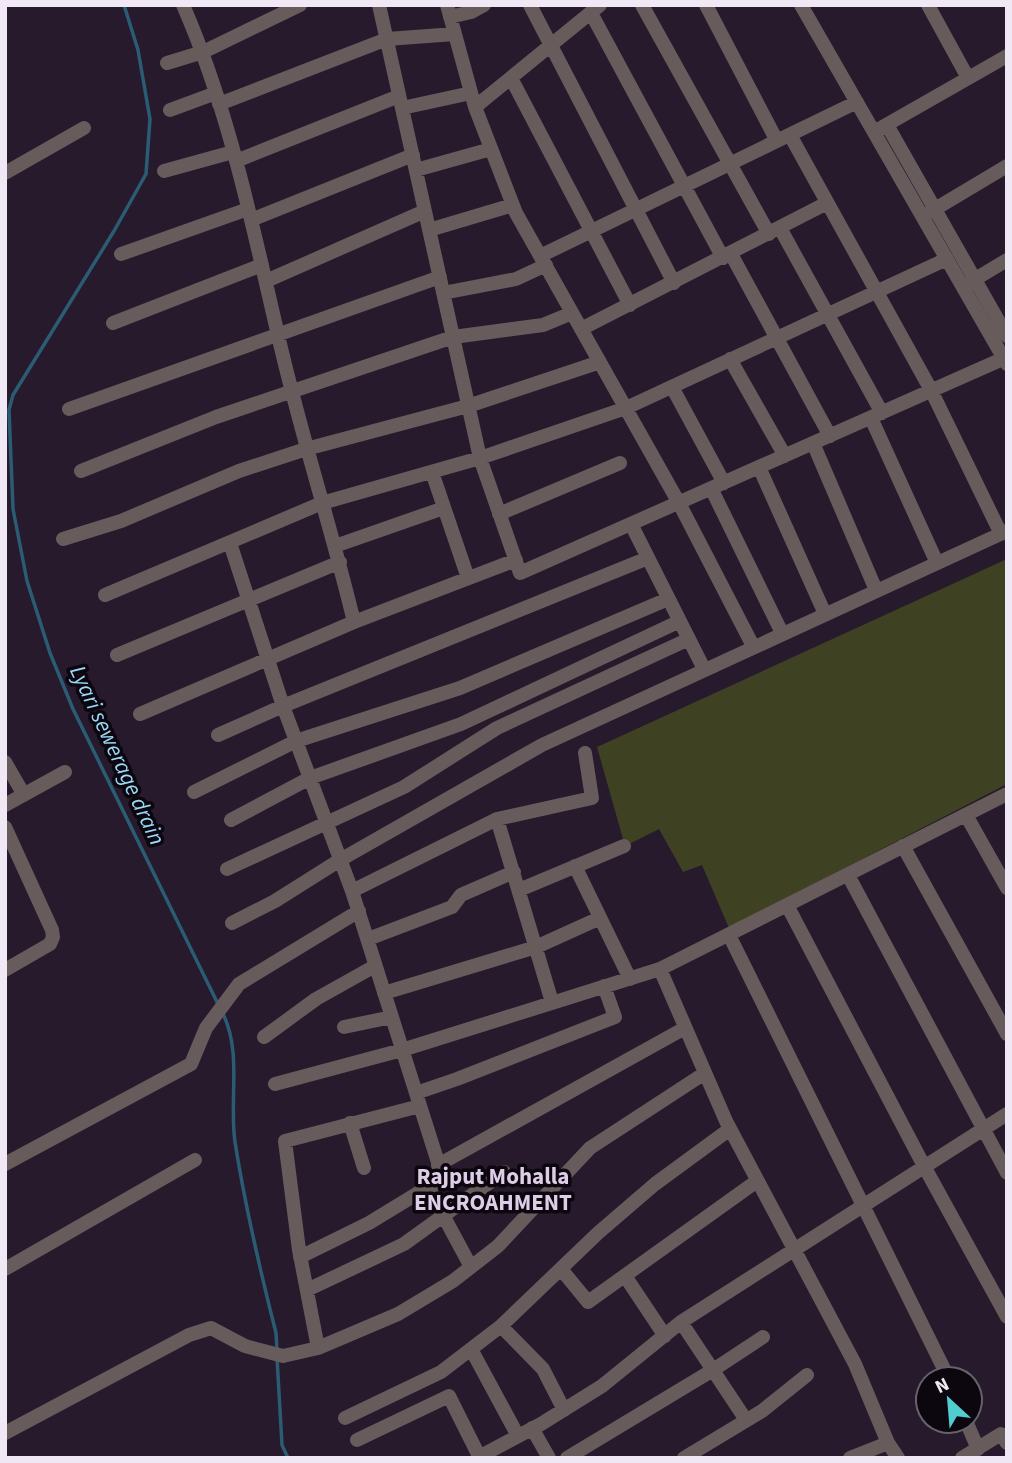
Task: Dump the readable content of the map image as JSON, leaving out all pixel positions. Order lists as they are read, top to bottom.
{
  "districts": ["Rajput Mohalla ENCROAHMENT"],
  "water": ["Lyari sewerage drain"],
  "north": "top left"
}
